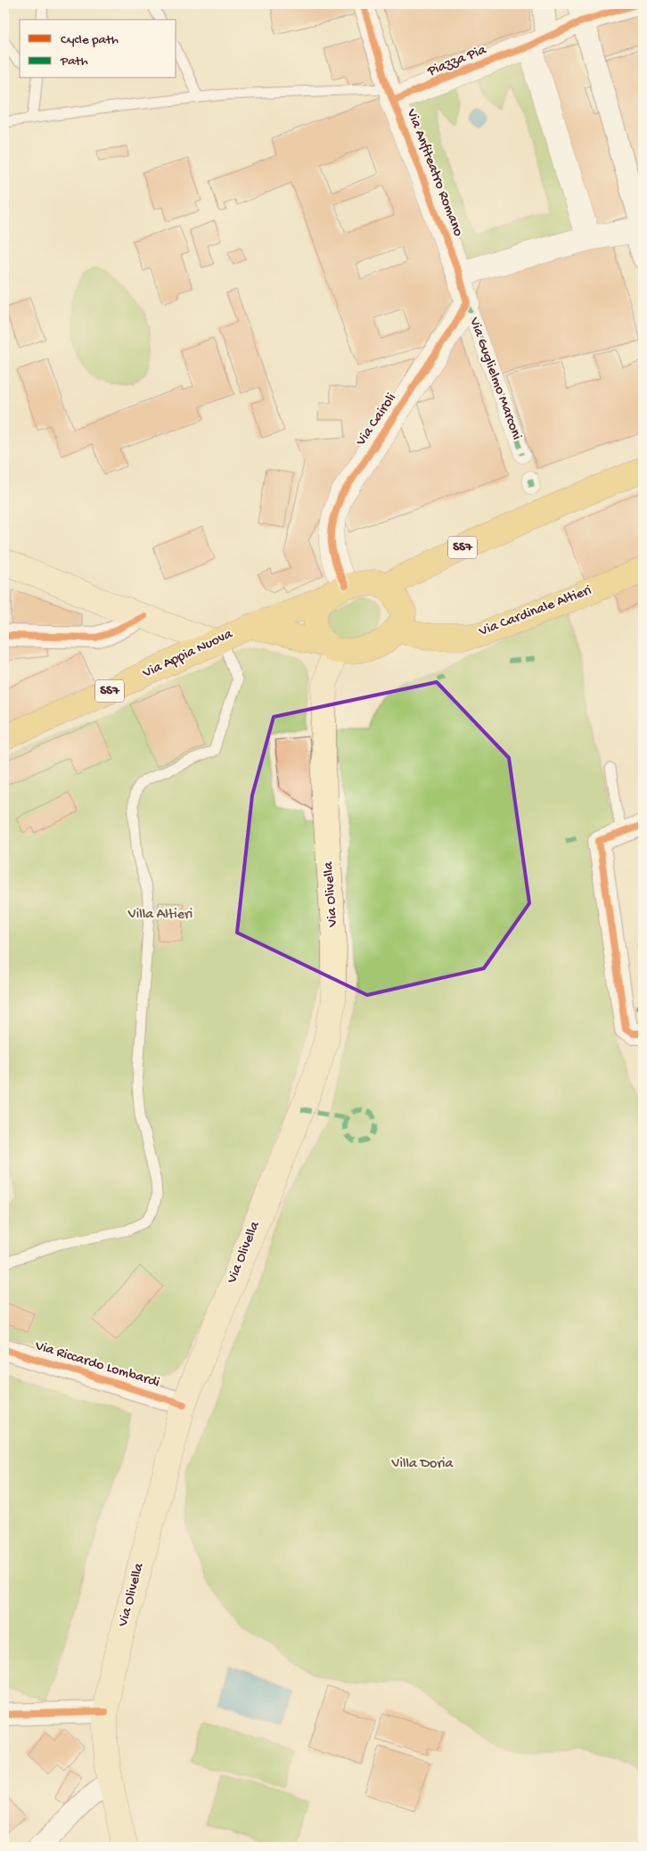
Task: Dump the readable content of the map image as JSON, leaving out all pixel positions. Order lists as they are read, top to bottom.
{
  "streets": {
    "main road": [
      "SS7",
      "Via Cardinale Altieri",
      "Via Appia Nuova",
      "Via Olivella"
    ],
    "street": [
      "Piazza Pia",
      "Via Anfiteatro Romano",
      "Via Guglielmo Marconi",
      "Via Cairoli",
      "Via Riccardo Lombardi"
    ]
  },
  "crossings": [
    ["Piazza Pia", "Via Anfiteatro Romano"],
    ["Via Guglielmo Marconi", "Via Cairoli"],
    ["Via Cairoli", "SS7"],
    ["Via Cairoli", "Via Cardinale Altieri"],
    ["Via Cairoli", "Via Appia Nuova"],
    ["Via Cairoli", "Via Olivella"],
    ["SS7", "Via Cardinale Altieri"],
    ["SS7", "Via Appia Nuova"],
    ["SS7", "Via Olivella"],
    ["Via Cardinale Altieri", "Via Appia Nuova"],
    ["Via Cardinale Altieri", "Via Olivella"],
    ["Via Appia Nuova", "Via Olivella"],
    ["Via Olivella", "Via Riccardo Lombardi"]
  ],
  "parks": ["Villa Altieri", "Villa Doria"],
  "legend": ["Cycle path", "Path"]
}
